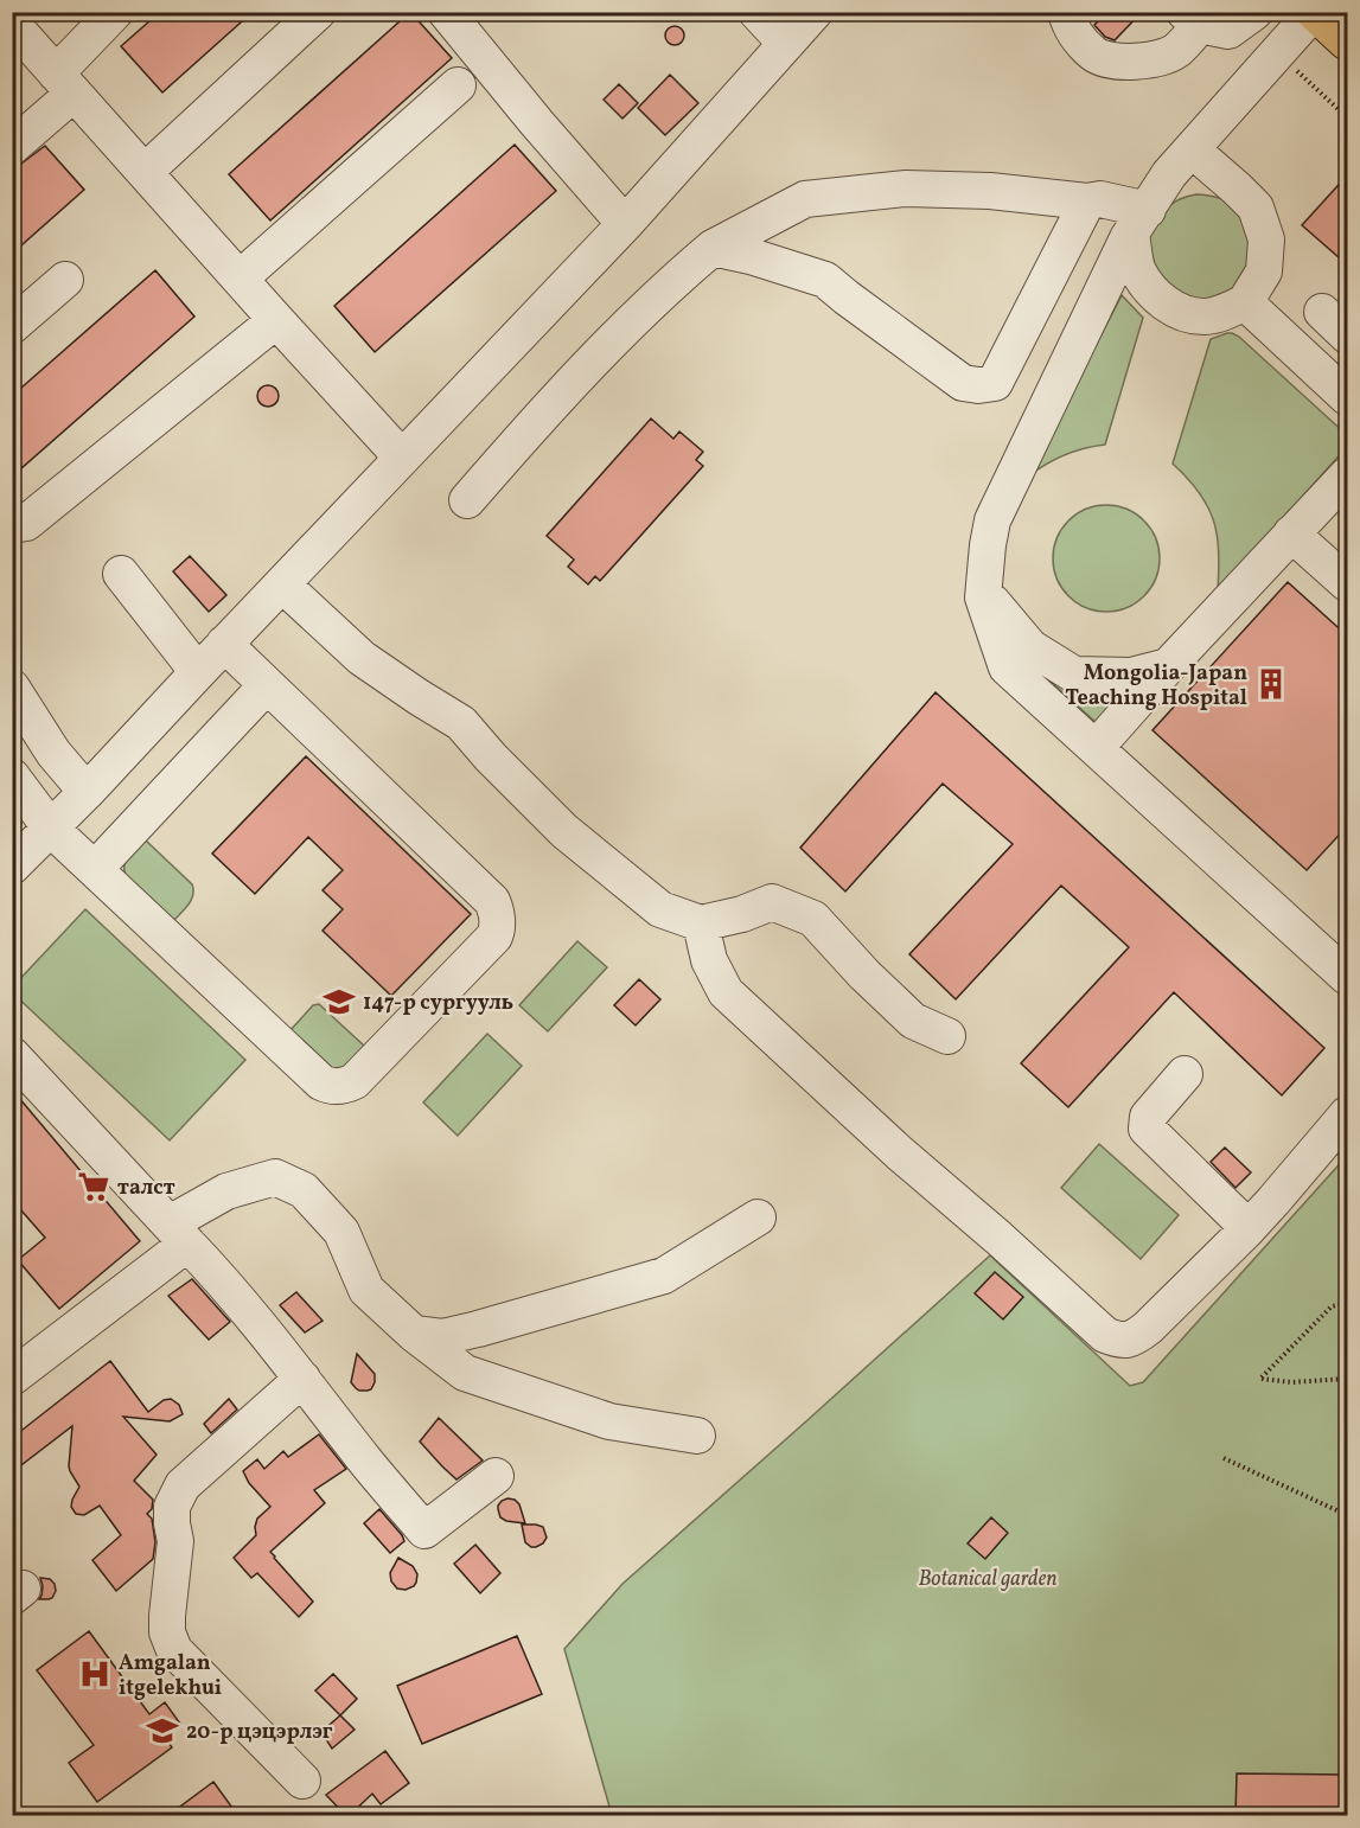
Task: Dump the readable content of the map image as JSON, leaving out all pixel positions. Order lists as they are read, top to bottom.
{
  "parks": ["Botanical garden"],
  "places": {
    "building": ["Mongolia-Japan Teaching Hospital"],
    "school or university": ["147-р сургууль", "20-р цэцэрлэг"],
    "supermarket": ["талст"],
    "hospital": ["Amgalan itgelekhui"]
  }
}
